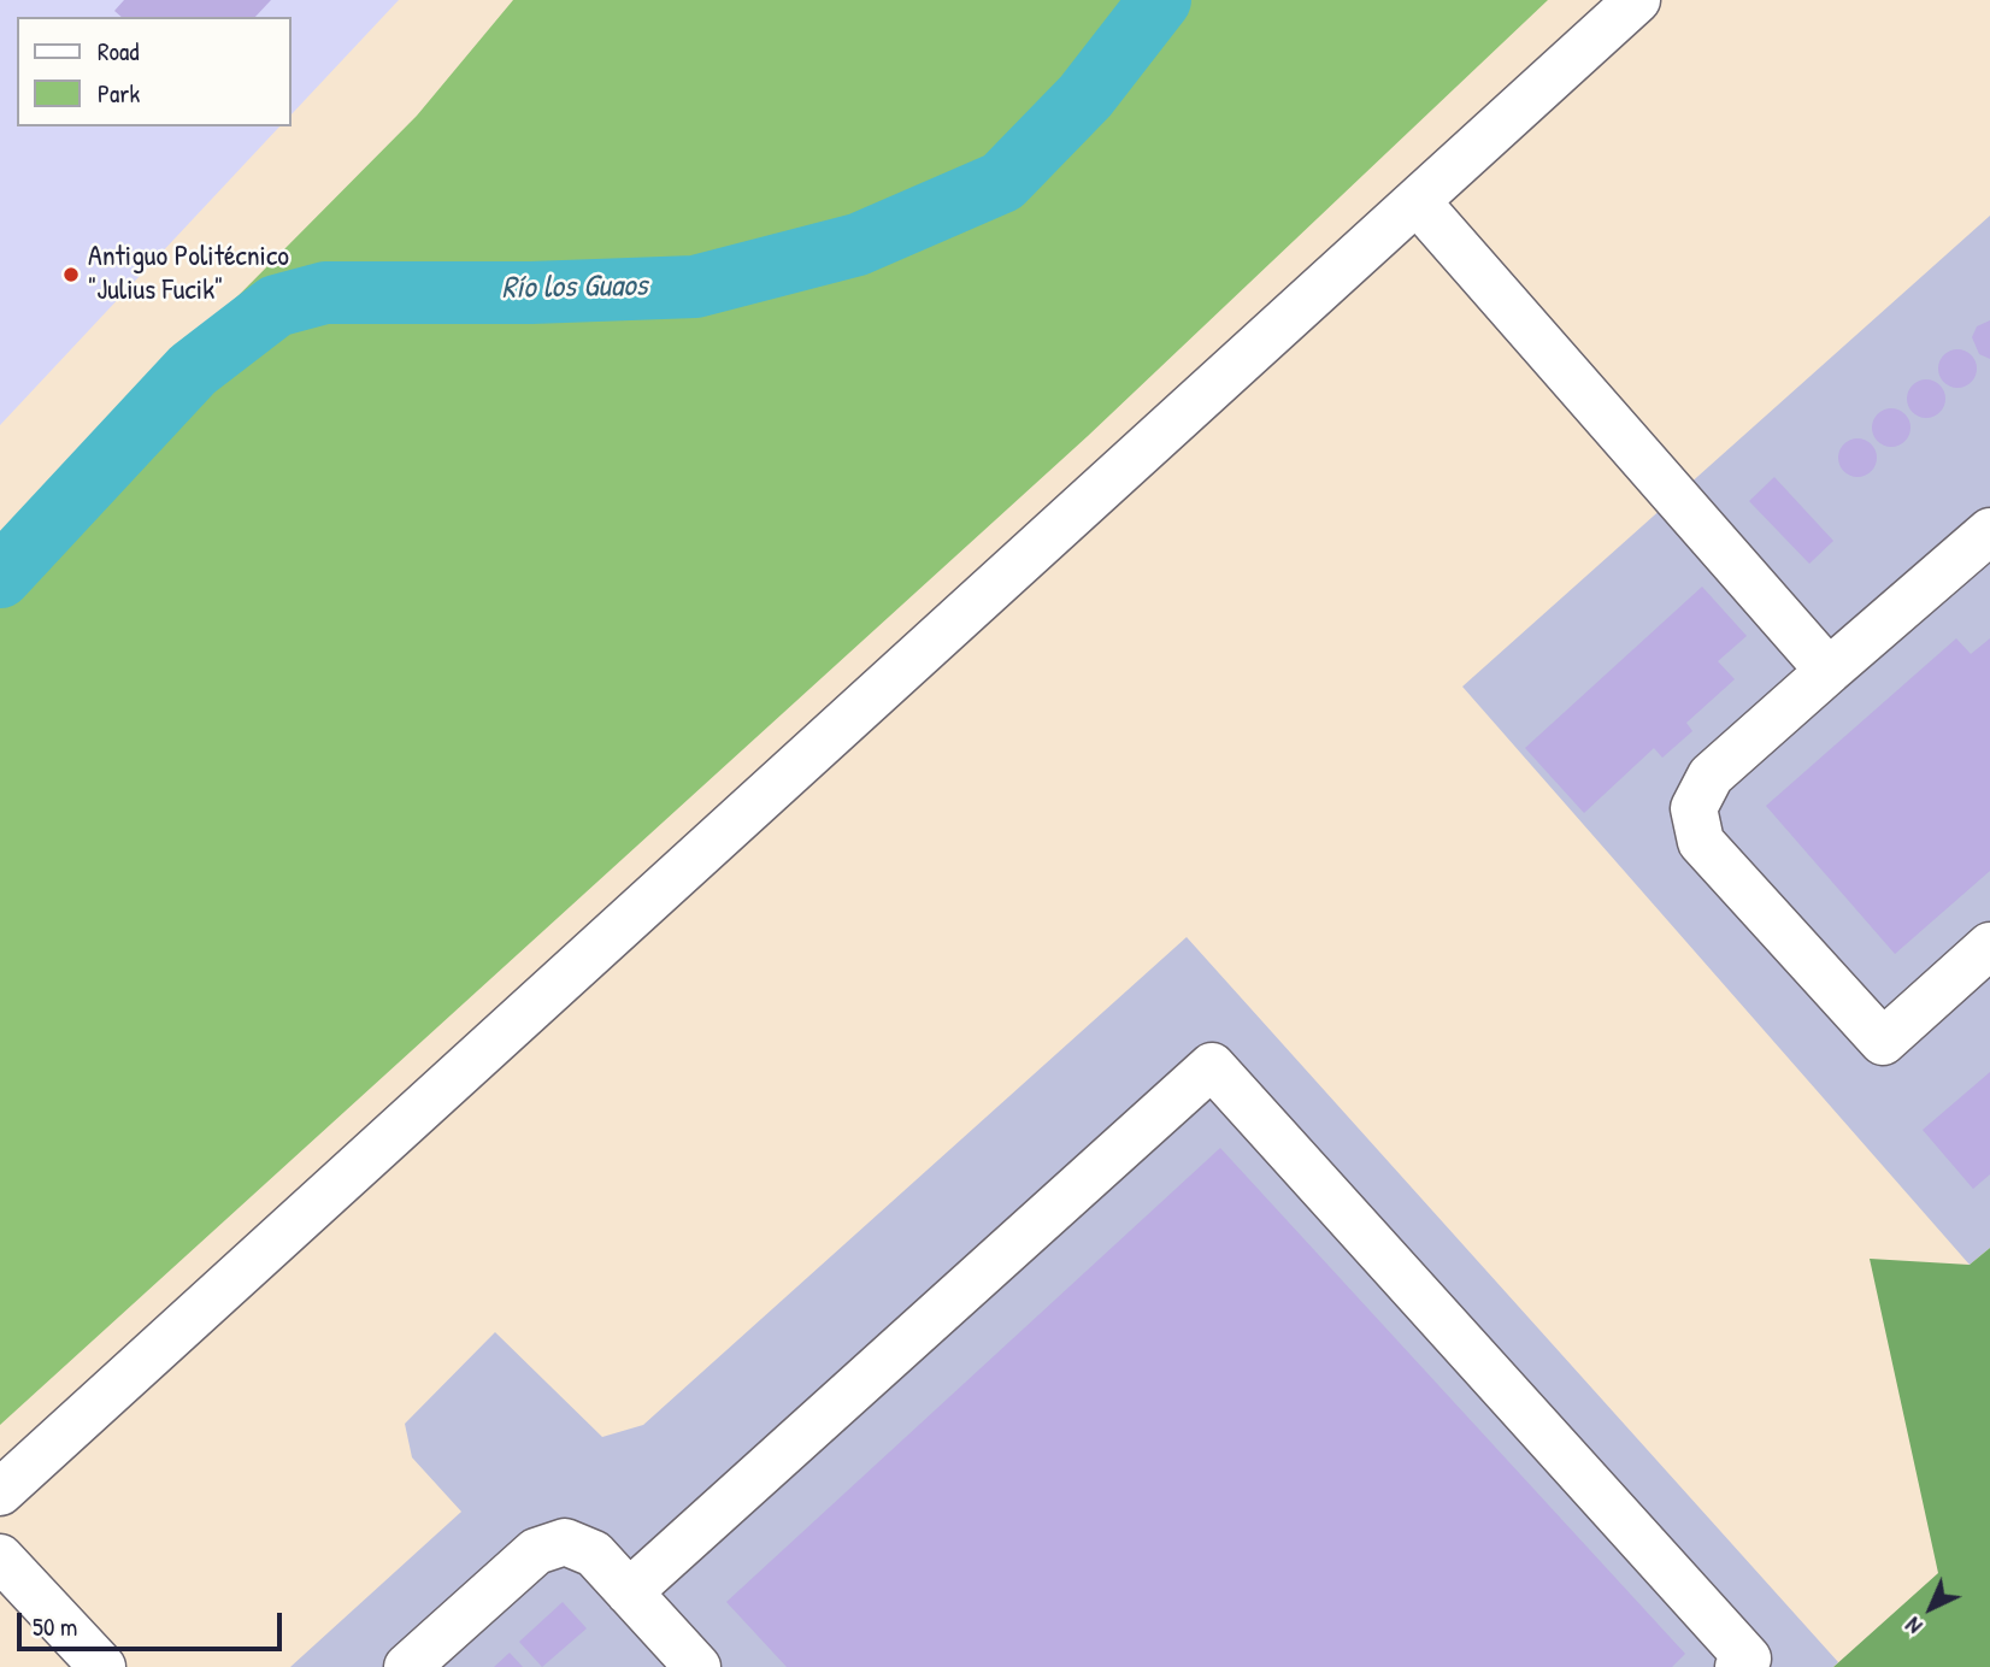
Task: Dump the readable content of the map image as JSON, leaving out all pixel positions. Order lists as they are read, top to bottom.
{
  "water": ["Río los Guaos"],
  "places": ["Antiguo Politécnico \"Julius Fucik\""],
  "legend": ["Road", "Park"],
  "scale_bar": "50 m",
  "north": "bottom left"
}
